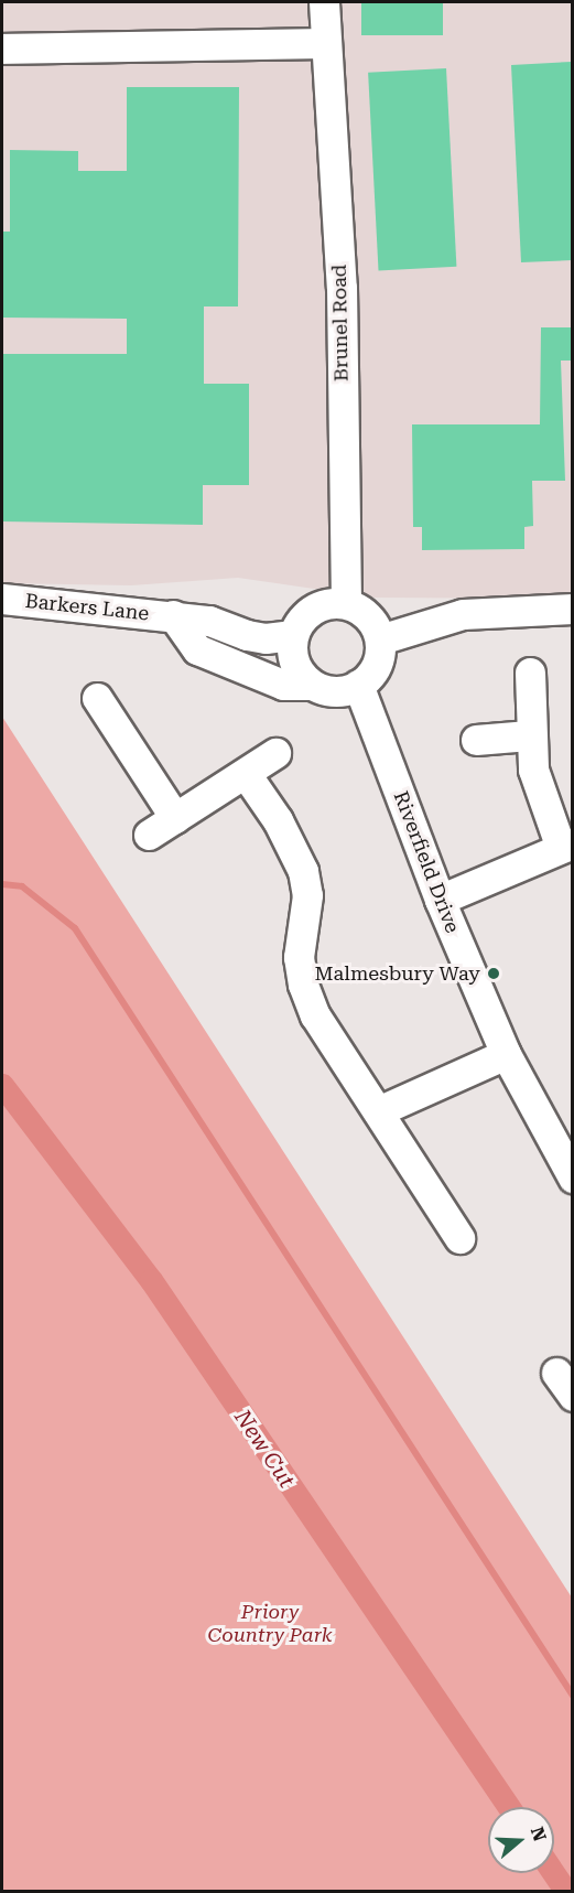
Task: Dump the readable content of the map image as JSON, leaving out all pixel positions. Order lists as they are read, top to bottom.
{
  "streets": {
    "street": ["Brunel Road", "Barkers Lane", "Riverfield Drive"]
  },
  "crossings": [
    ["Brunel Road", "Barkers Lane"],
    ["Brunel Road", "Riverfield Drive"],
    ["Barkers Lane", "Riverfield Drive"]
  ],
  "water": ["New Cut"],
  "parks": ["Priory Country Park"],
  "places": ["Malmesbury Way"],
  "north": "right"
}
